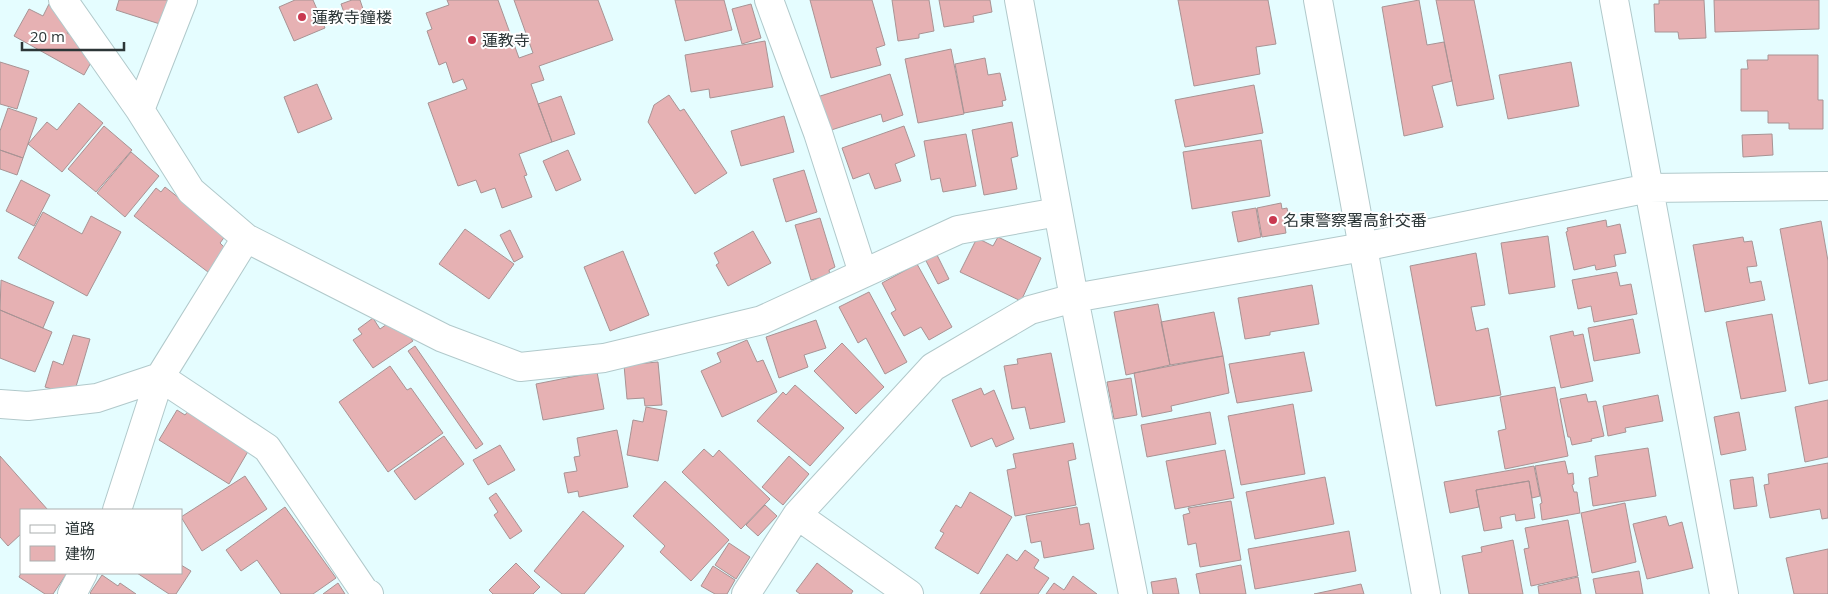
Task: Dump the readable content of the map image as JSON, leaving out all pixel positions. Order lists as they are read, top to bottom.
{
  "places": ["蓮教寺鐘楼", "蓮教寺", "名東警察署高針交番"],
  "legend": ["道路", "建物"],
  "scale_bar": "20 m"
}
